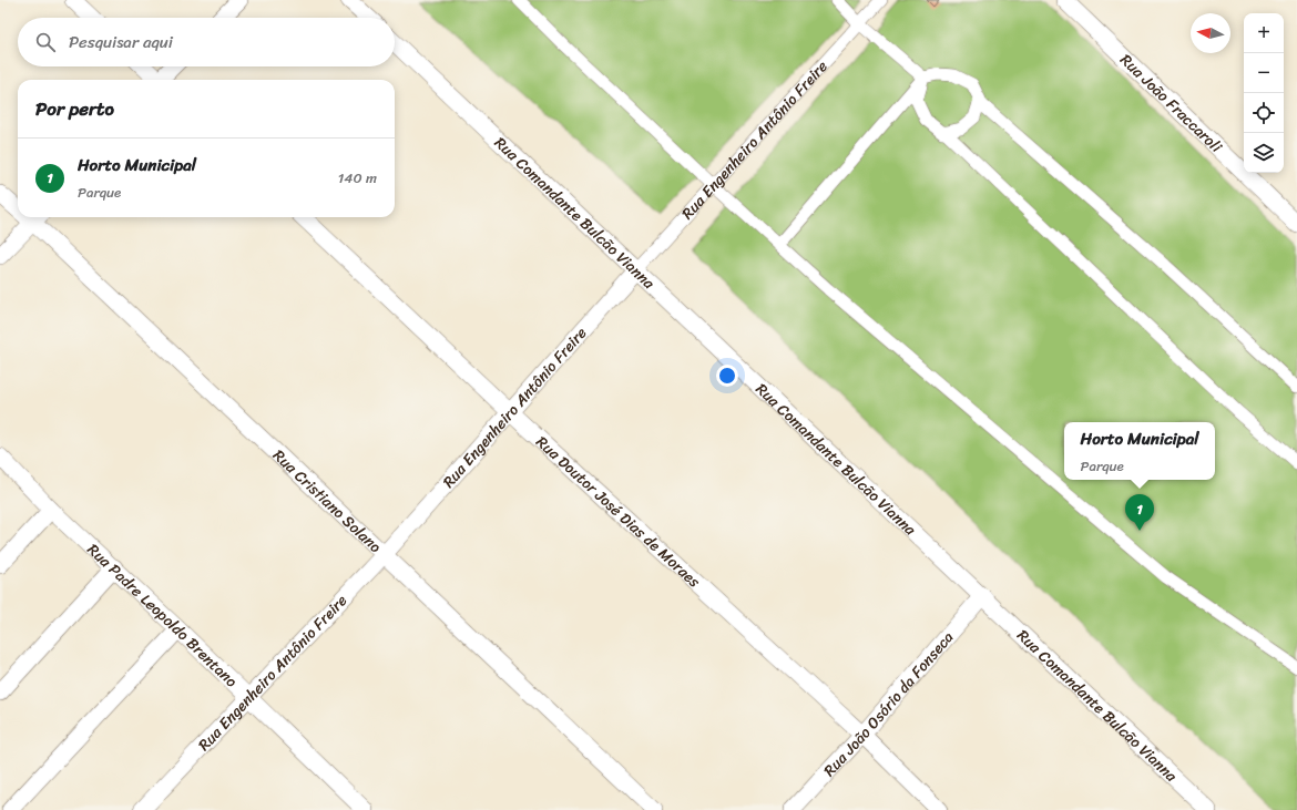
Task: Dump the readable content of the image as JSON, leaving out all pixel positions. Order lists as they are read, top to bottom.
{
  "streets": {
    "street": [
      "Rua João Fraccaroli",
      "Rua Engenheiro Antônio Freire",
      "Rua Comandante Bulcão Vianna",
      "Rua Cristiano Solano",
      "Rua Doutor José Dias de Moraes",
      "Rua Padre Leopoldo Brentano",
      "Rua João Osório da Fonseca"
    ]
  },
  "crossings": [
    ["Rua Engenheiro Antônio Freire", "Rua Comandante Bulcão Vianna"],
    ["Rua Engenheiro Antônio Freire", "Rua Cristiano Solano"],
    ["Rua Engenheiro Antônio Freire", "Rua Doutor José Dias de Moraes"],
    ["Rua Engenheiro Antônio Freire", "Rua Padre Leopoldo Brentano"],
    ["Rua Comandante Bulcão Vianna", "Rua João Osório da Fonseca"],
    ["Rua Doutor José Dias de Moraes", "Rua João Osório da Fonseca"]
  ],
  "north": "left",
  "page": {
    "map_buttons": ["+", "−"],
    "search": "Pesquisar aqui",
    "heading": "Por perto",
    "list": [
      {
        "mark": "1",
        "name": "Horto Municipal",
        "note": "Parque",
        "value": "140 m"
      }
    ],
    "popup": ["Horto Municipal", "Parque"],
    "pins": "1"
  }
}
